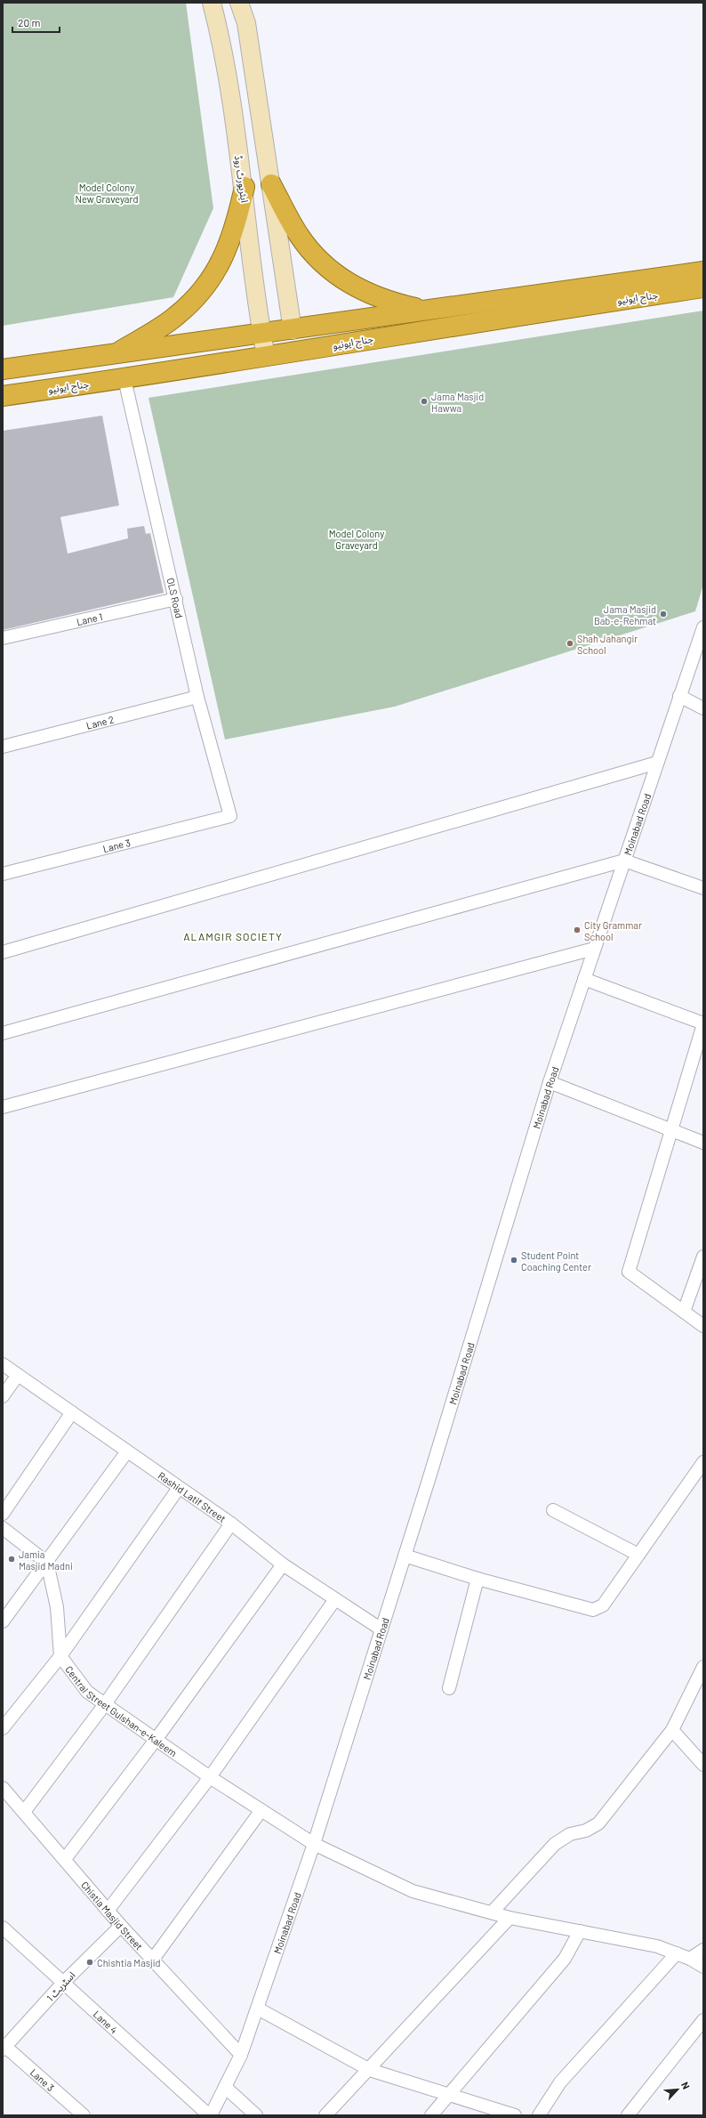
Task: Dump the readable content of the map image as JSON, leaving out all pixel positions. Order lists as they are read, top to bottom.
{
  "streets": {
    "highway": ["جناح ایونیو"],
    "main road": ["ایئرپورٹ روڈ"],
    "street": [
      "OLS Road",
      "Lane 1",
      "Lane 2",
      "Moinabad Road",
      "Lane 3",
      "Rashid Latif Street",
      "Central Street Gulshan-e-Kaleem",
      "Chistia Masjid Street",
      "اسٹریٹ 1",
      "Lane 4"
    ]
  },
  "crossings": [
    ["ایئرپورٹ روڈ", "جناح ایونیو"],
    ["جناح ایونیو", "OLS Road"],
    ["OLS Road", "Lane 1"],
    ["OLS Road", "Lane 2"],
    ["OLS Road", "Lane 3"],
    ["Moinabad Road", "Rashid Latif Street"],
    ["Moinabad Road", "Central Street Gulshan-e-Kaleem"],
    ["Moinabad Road", "Chistia Masjid Street"],
    ["Moinabad Road", "Lane 4"],
    ["Lane 3", "اسٹریٹ 1"],
    ["Chistia Masjid Street", "اسٹریٹ 1"],
    ["اسٹریٹ 1", "Lane 4"]
  ],
  "districts": ["ALAMGIR SOCIETY"],
  "parks": ["Model Colony New Graveyard", "Model Colony Graveyard"],
  "places": [
    "Jama Masjid Hawwa",
    "Jama Masjid Bab-e-Rehmat",
    "Shah Jahangir School",
    "City Grammar School",
    "Student Point Coaching Center",
    "Jamia Masjid Madni",
    "Chishtia Masjid"
  ],
  "scale_bar": "20 m",
  "north": "top right"
}
